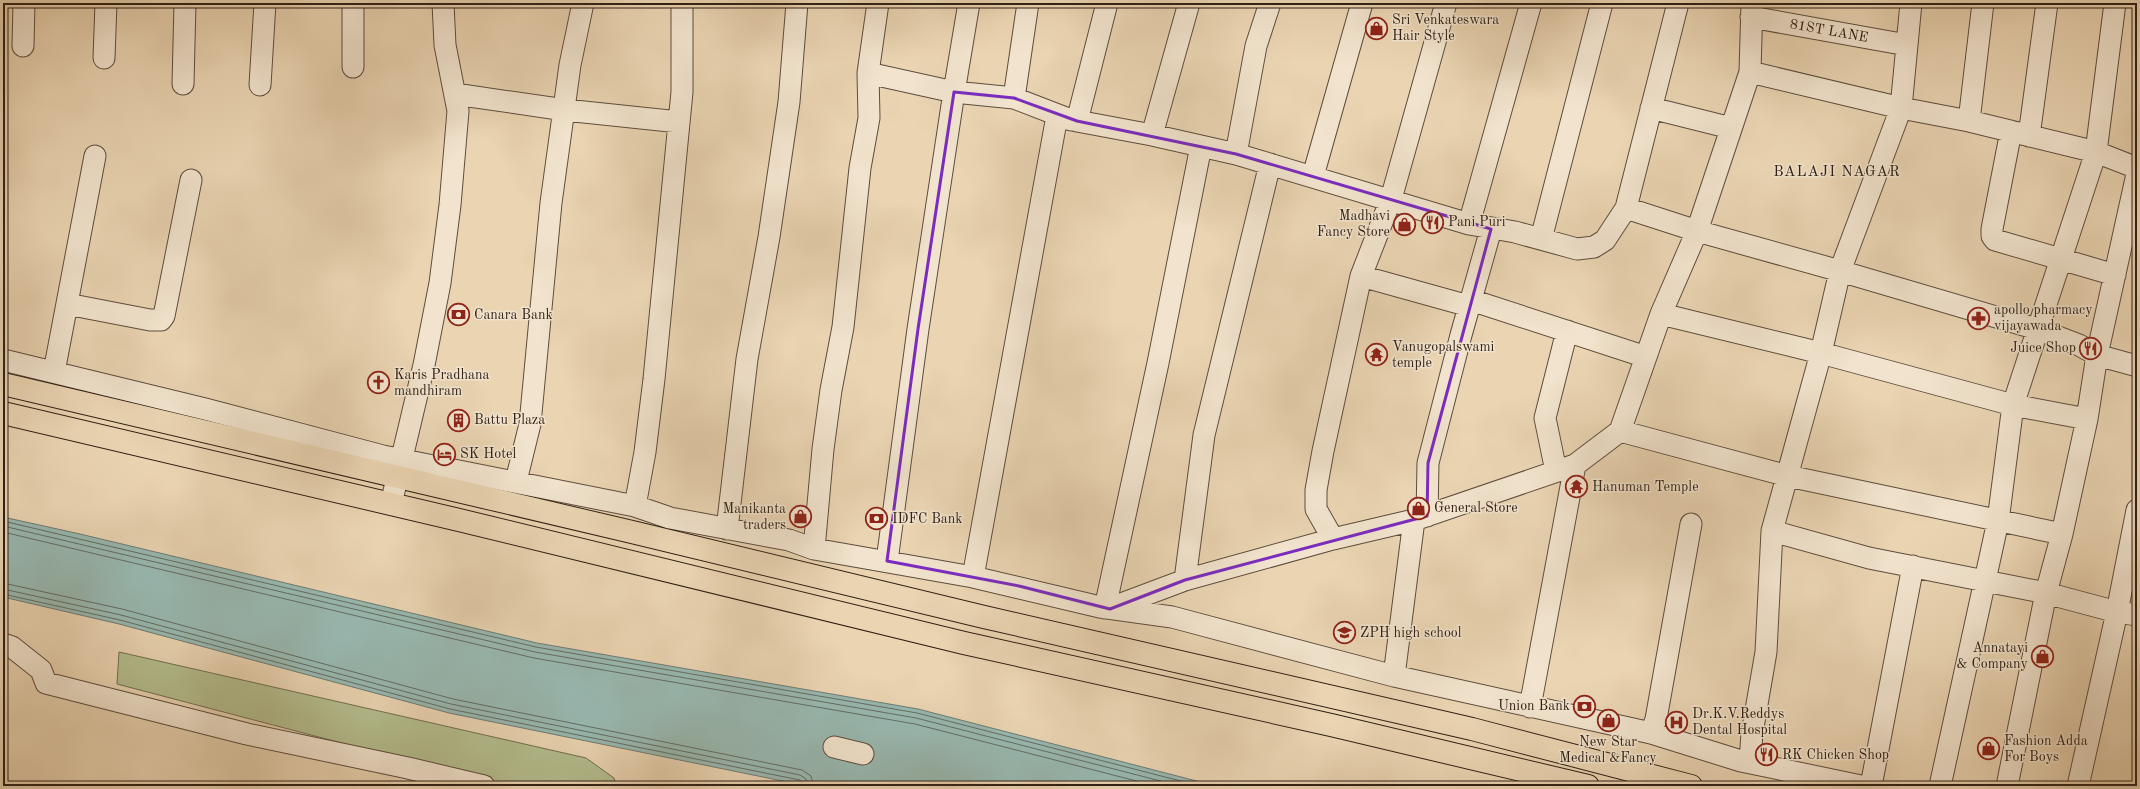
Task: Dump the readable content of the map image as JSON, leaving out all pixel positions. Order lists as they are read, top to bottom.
{
  "streets": {
    "street": ["81ST LANE"]
  },
  "districts": ["BALAJI NAGAR"],
  "places": {
    "shop": [
      "Sri Venkateswara Hair Style",
      "Madhavi Fancy Store",
      "General Store",
      "Manikanta traders",
      "Annatayi & Company",
      "New Star Medical &Fancy",
      "Fashion Adda For Boys"
    ],
    "restaurant": ["Pani Puri", "Juice Shop", "RK Chicken Shop"],
    "bank": ["Canara Bank", "IDFC Bank", "Union Bank"],
    "pharmacy": ["apollo pharmacy vijayawada"],
    "temple": ["Vanugopalswami temple", "Hanuman Temple"],
    "church": ["Karis Pradhana mandhiram"],
    "building": ["Battu Plaza"],
    "hotel": ["SK Hotel"],
    "school or university": ["ZPH high school"],
    "hospital": ["Dr.K.V.Reddys Dental Hospital"]
  }
}
